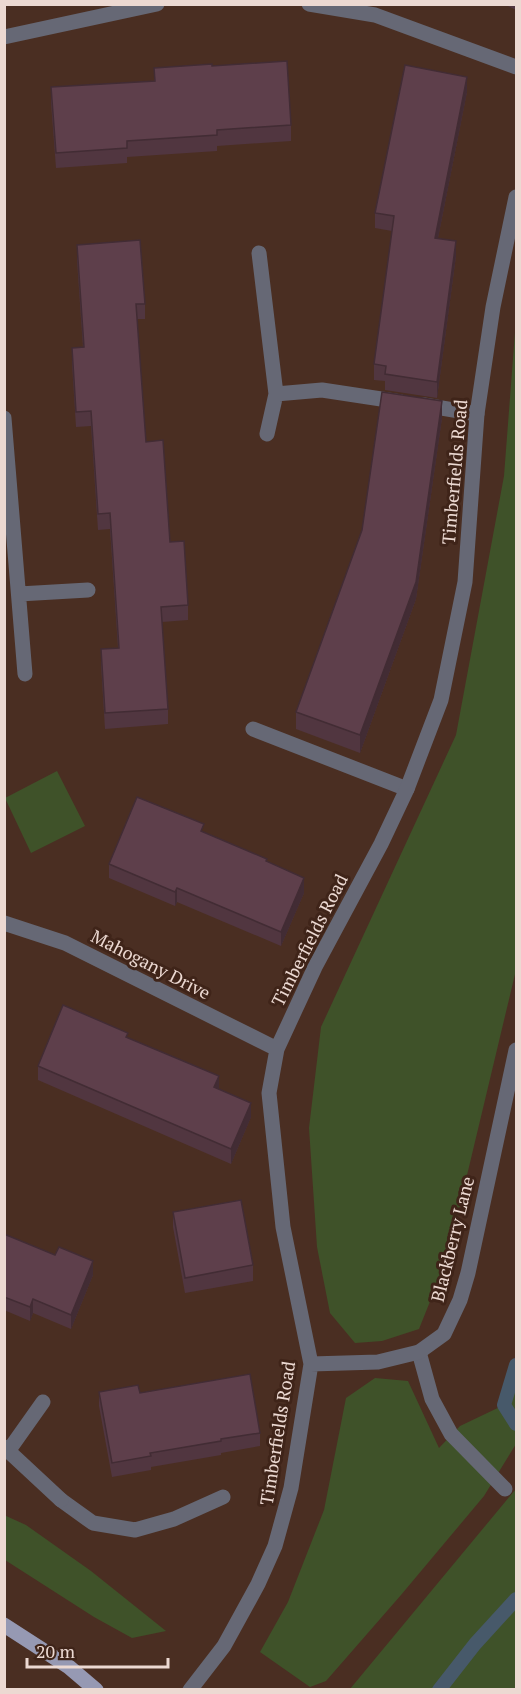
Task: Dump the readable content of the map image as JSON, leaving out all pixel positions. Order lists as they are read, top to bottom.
{
  "streets": {
    "street": ["Timberfields Road", "Mahogany Drive", "Blackberry Lane"]
  },
  "crossings": [
    ["Timberfields Road", "Mahogany Drive"],
    ["Timberfields Road", "Blackberry Lane"]
  ],
  "scale_bar": "20 m"
}
